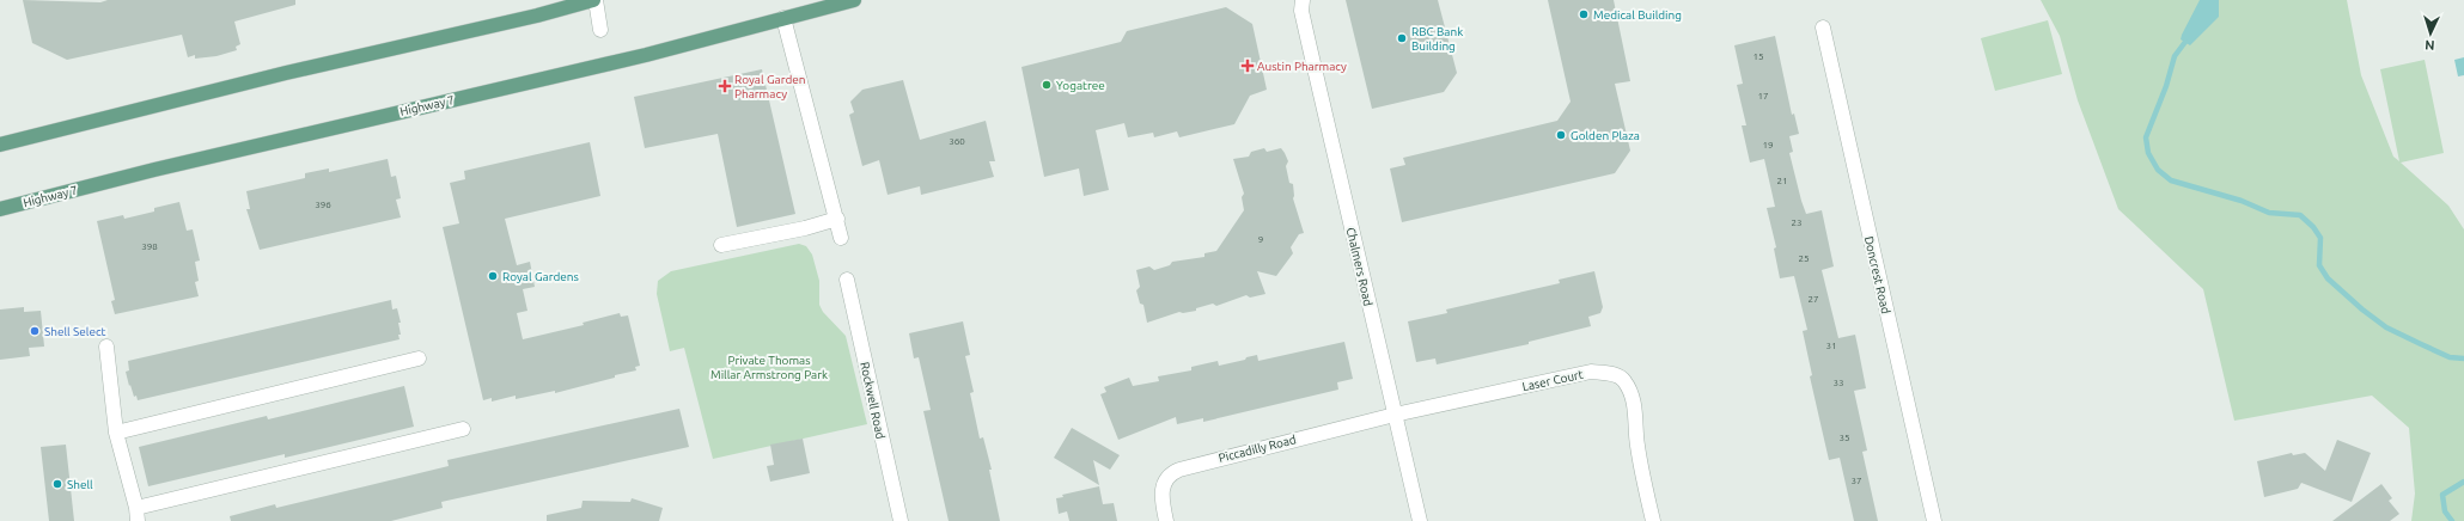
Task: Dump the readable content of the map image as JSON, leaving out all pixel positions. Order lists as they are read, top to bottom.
{
  "streets": {
    "main road": ["Highway 7"],
    "street": [
      "Chalmers Road",
      "Doncrest Road",
      "Laser Court",
      "Rockwell Road",
      "Piccadilly Road"
    ]
  },
  "crossings": [
    ["Chalmers Road", "Laser Court"],
    ["Chalmers Road", "Piccadilly Road"],
    ["Laser Court", "Piccadilly Road"]
  ],
  "parks": ["Private Thomas Millar Armstrong Park"],
  "places": {
    "other": [
      "Medical Building",
      "RBC Bank Building",
      "Yogatree",
      "Golden Plaza",
      "Royal Gardens",
      "Shell Select",
      "Shell"
    ],
    "health": ["Austin Pharmacy", "Royal Garden Pharmacy"]
  },
  "house_numbers": [
    "15",
    "17",
    "360",
    "19",
    "21",
    "396",
    "23",
    "9",
    "398",
    "25",
    "27",
    "31",
    "33",
    "35",
    "37"
  ],
  "north": "bottom"
}
